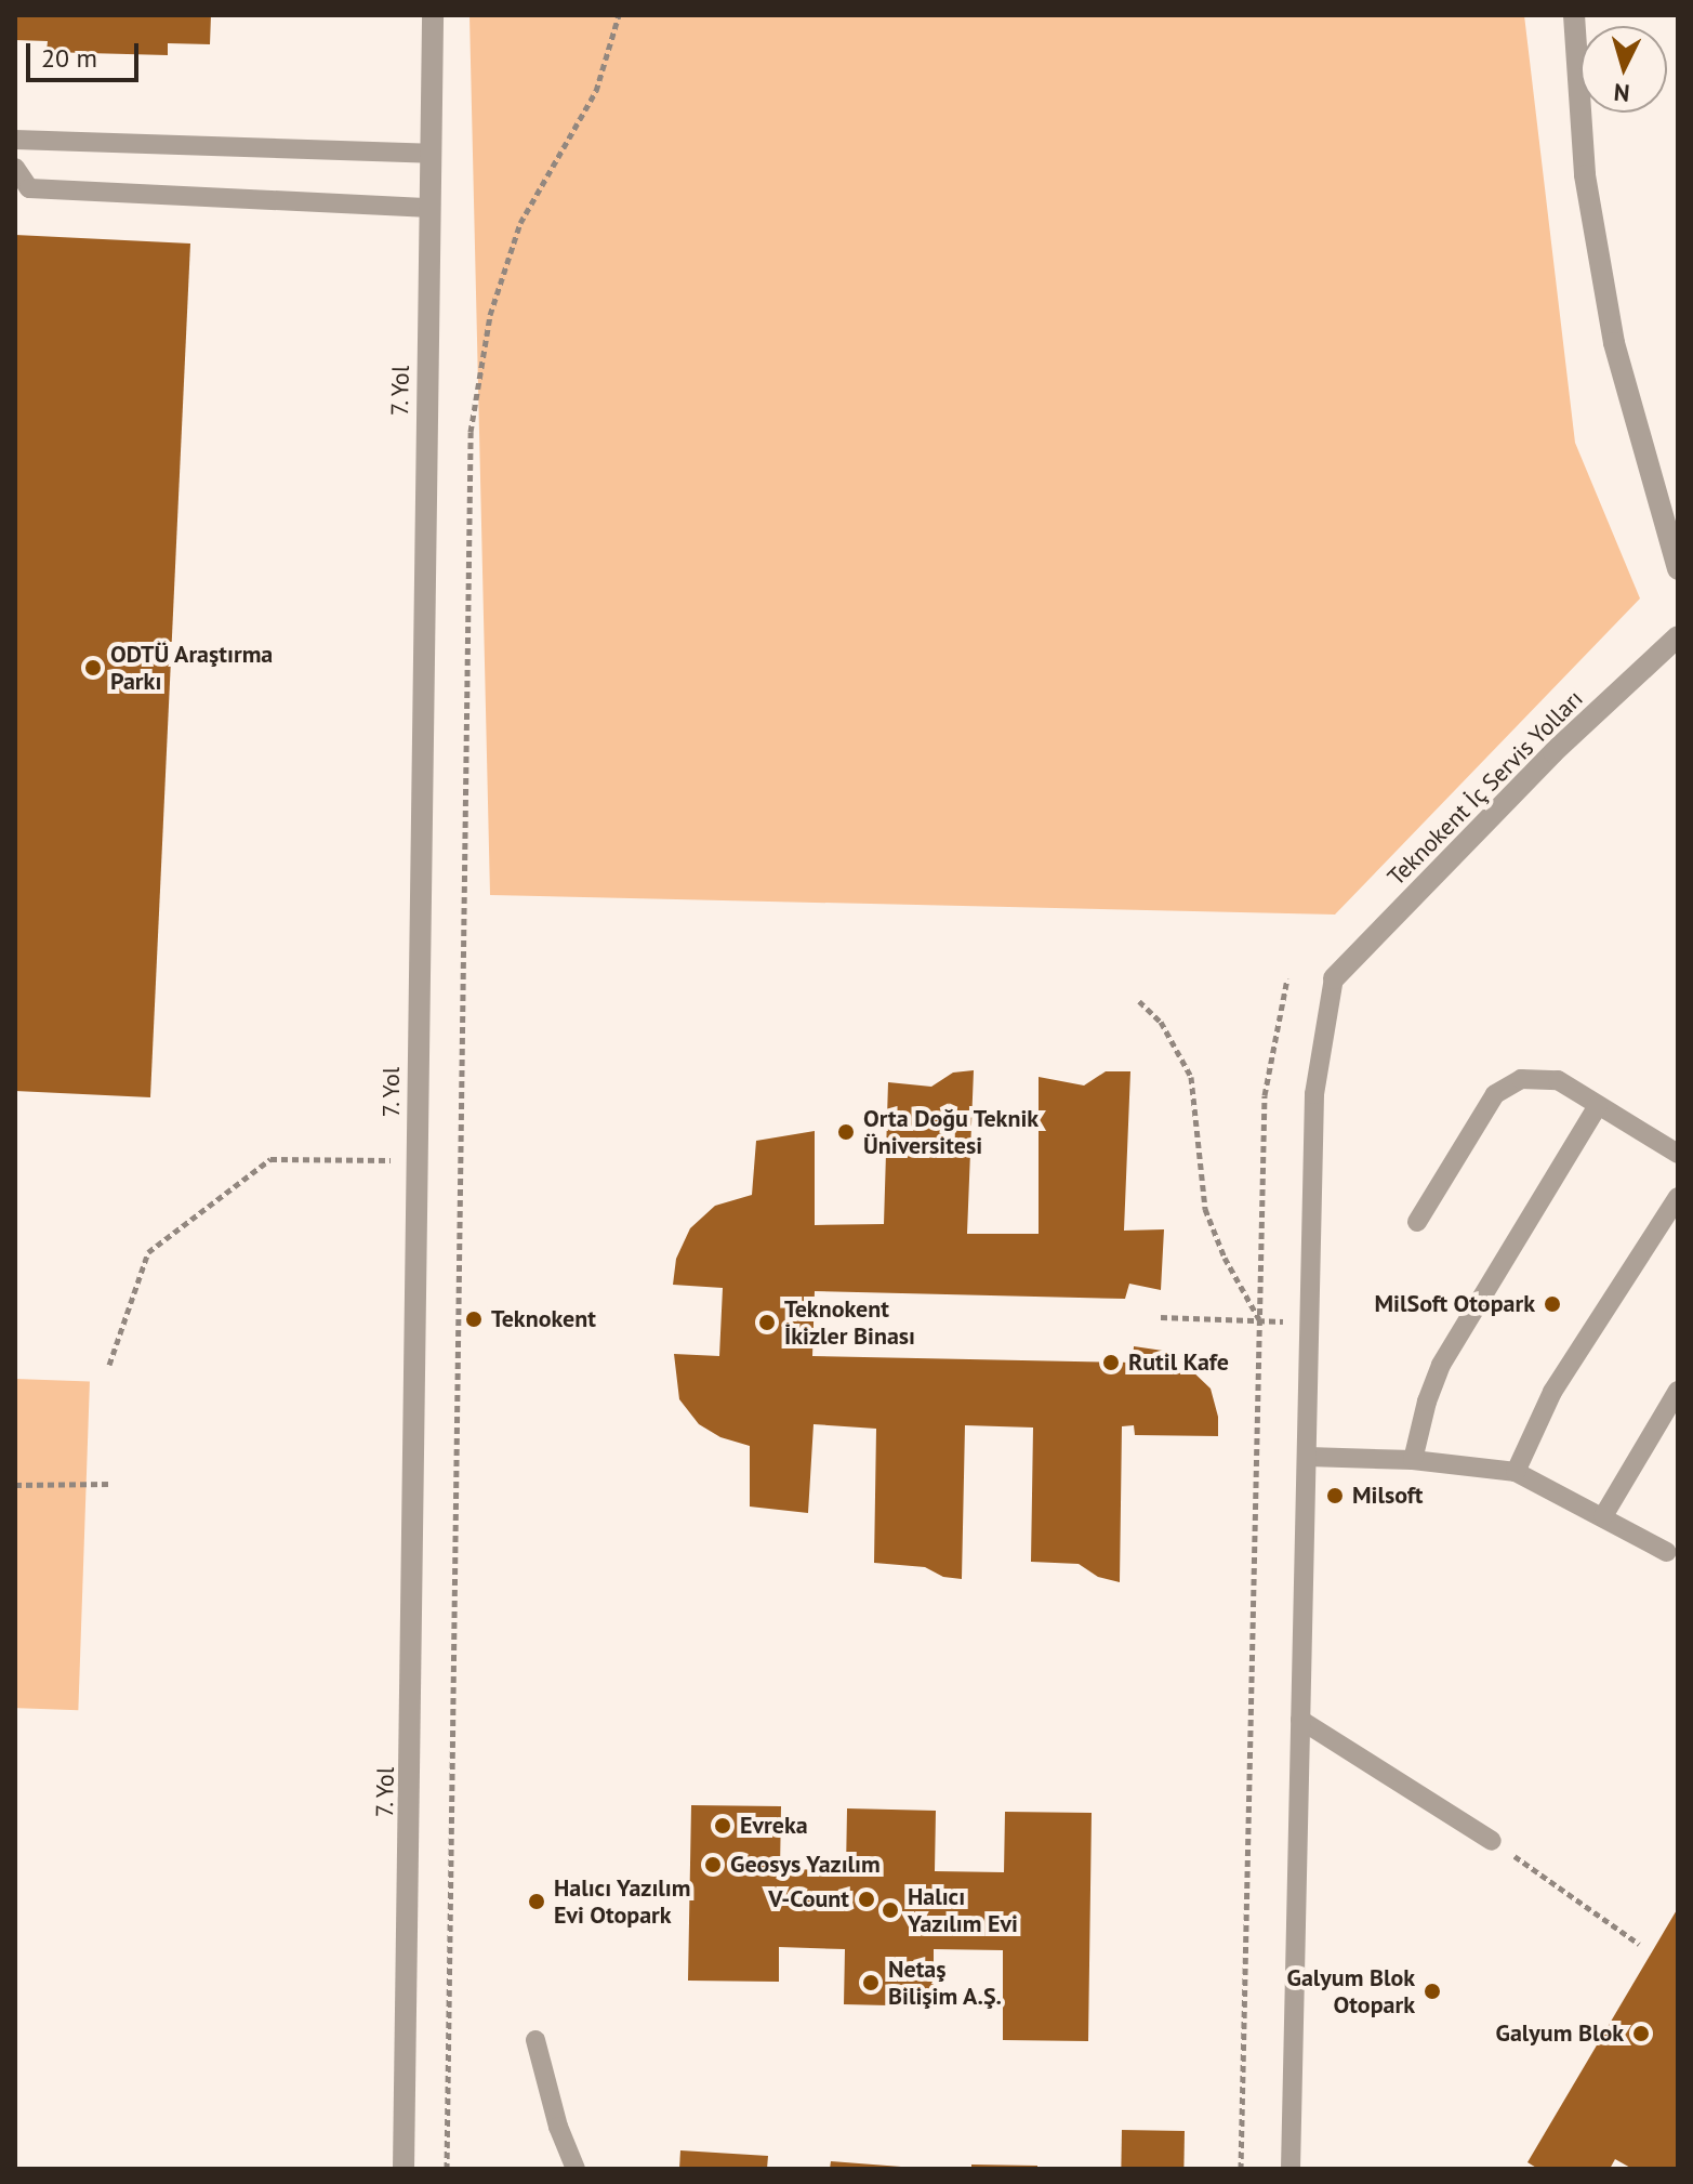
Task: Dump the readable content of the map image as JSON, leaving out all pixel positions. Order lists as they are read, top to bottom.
{
  "streets": {
    "street": ["7. Yol", "Teknokent İç Servis Yolları"]
  },
  "places": [
    "ODTÜ Araştırma Parkı",
    "Orta Doğu Teknik Üniversitesi",
    "MilSoft Otopark",
    "Teknokent",
    "Teknokent İkizler Binası",
    "Rutil Kafe",
    "Milsoft",
    "Evreka",
    "Geosys Yazılım",
    "V-Count",
    "Halıcı Yazılım Evi Otopark",
    "Halıcı Yazılım Evi",
    "Netaş Bilişim A.Ş.",
    "Galyum Blok Otopark",
    "Galyum Blok"
  ],
  "scale_bar": "20 m",
  "north": "bottom"
}
